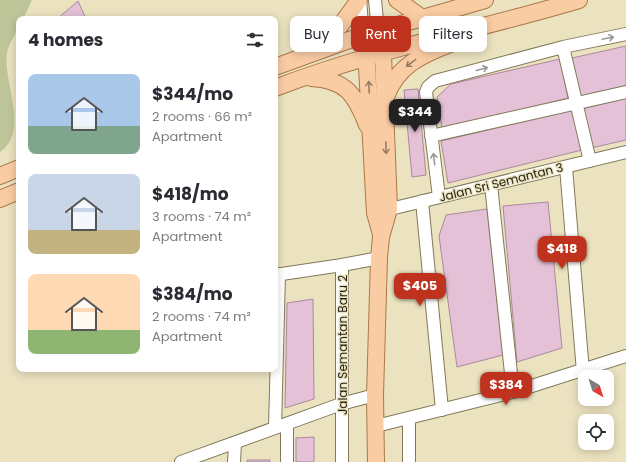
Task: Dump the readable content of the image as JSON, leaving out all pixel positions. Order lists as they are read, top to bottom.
{
  "streets": {
    "street": ["Jalan Sri Semantan 3", "Jalan Semantan Baru 2"]
  },
  "north": "bottom right",
  "page": {
    "chip": ["Buy", "Rent", "Filters"],
    "heading": "4 homes",
    "list": [
      {
        "name": "$344/mo",
        "note": "2 rooms · 66 m² · Apartment"
      },
      {
        "name": "$418/mo",
        "note": "3 rooms · 74 m² · Apartment"
      },
      {
        "name": "$384/mo",
        "note": "2 rooms · 74 m² · Apartment"
      }
    ],
    "price": [
      "$344",
      "$418",
      "$405",
      "$384"
    ]
  }
}
